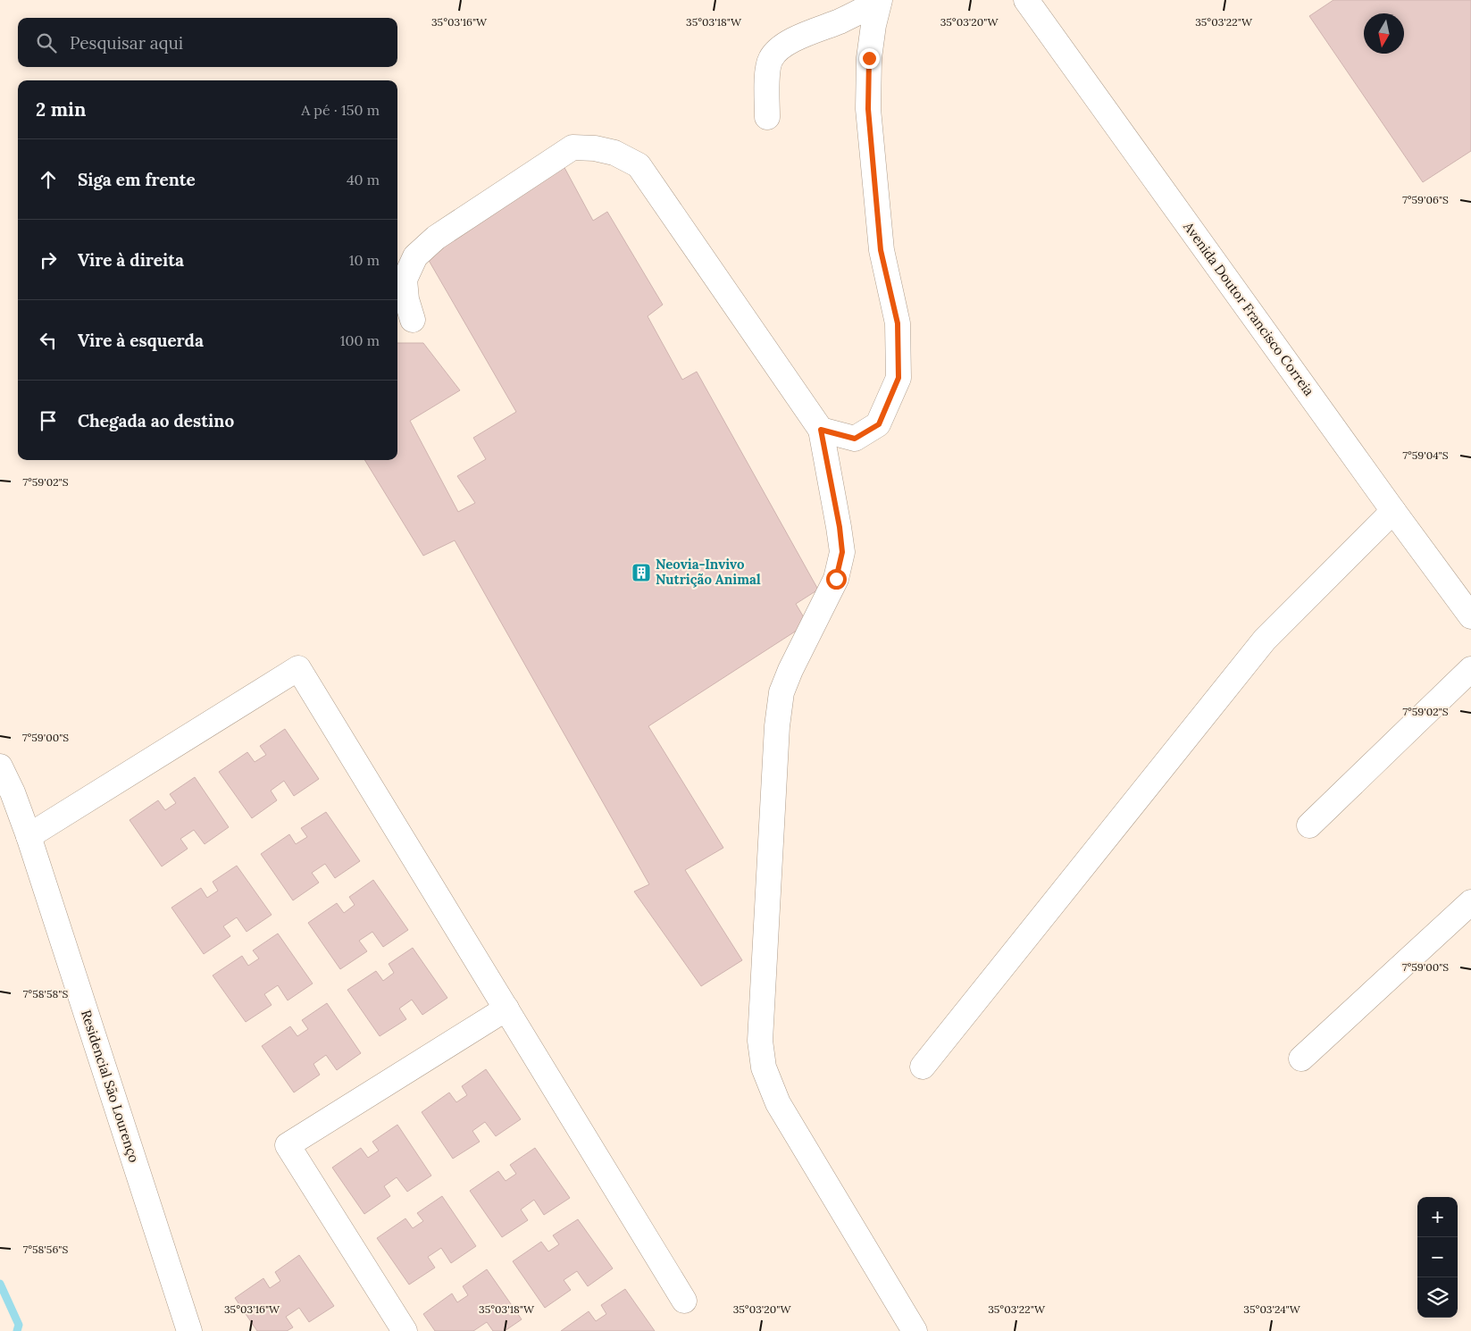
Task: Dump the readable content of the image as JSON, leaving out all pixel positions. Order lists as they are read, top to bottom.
{
  "streets": {
    "main road": ["Avenida Doutor Francisco Correia", "Residencial São Lourenço"]
  },
  "places": {
    "building": ["Neovia-Invivo Nutrição Animal"]
  },
  "north": "bottom",
  "page": {
    "search": "Pesquisar aqui",
    "heading": ["2 min", "A pé · 150 m"],
    "list": [
      ["Siga em frente", "40 m"],
      ["Vire à direita", "10 m"],
      ["Vire à esquerda", "100 m"],
      "Chegada ao destino"
    ],
    "map_buttons": ["+", "−"]
  },
  "coordinates": [
    "35°03'22\"W",
    "35°03'16\"W",
    "35°03'18\"W",
    "35°03'20\"W",
    "7°59'06\"S",
    "7°59'04\"S",
    "7°59'02\"S",
    "7°59'00\"S",
    "7°58'58\"S",
    "7°58'56\"S",
    "35°03'24\"W"
  ]
}
